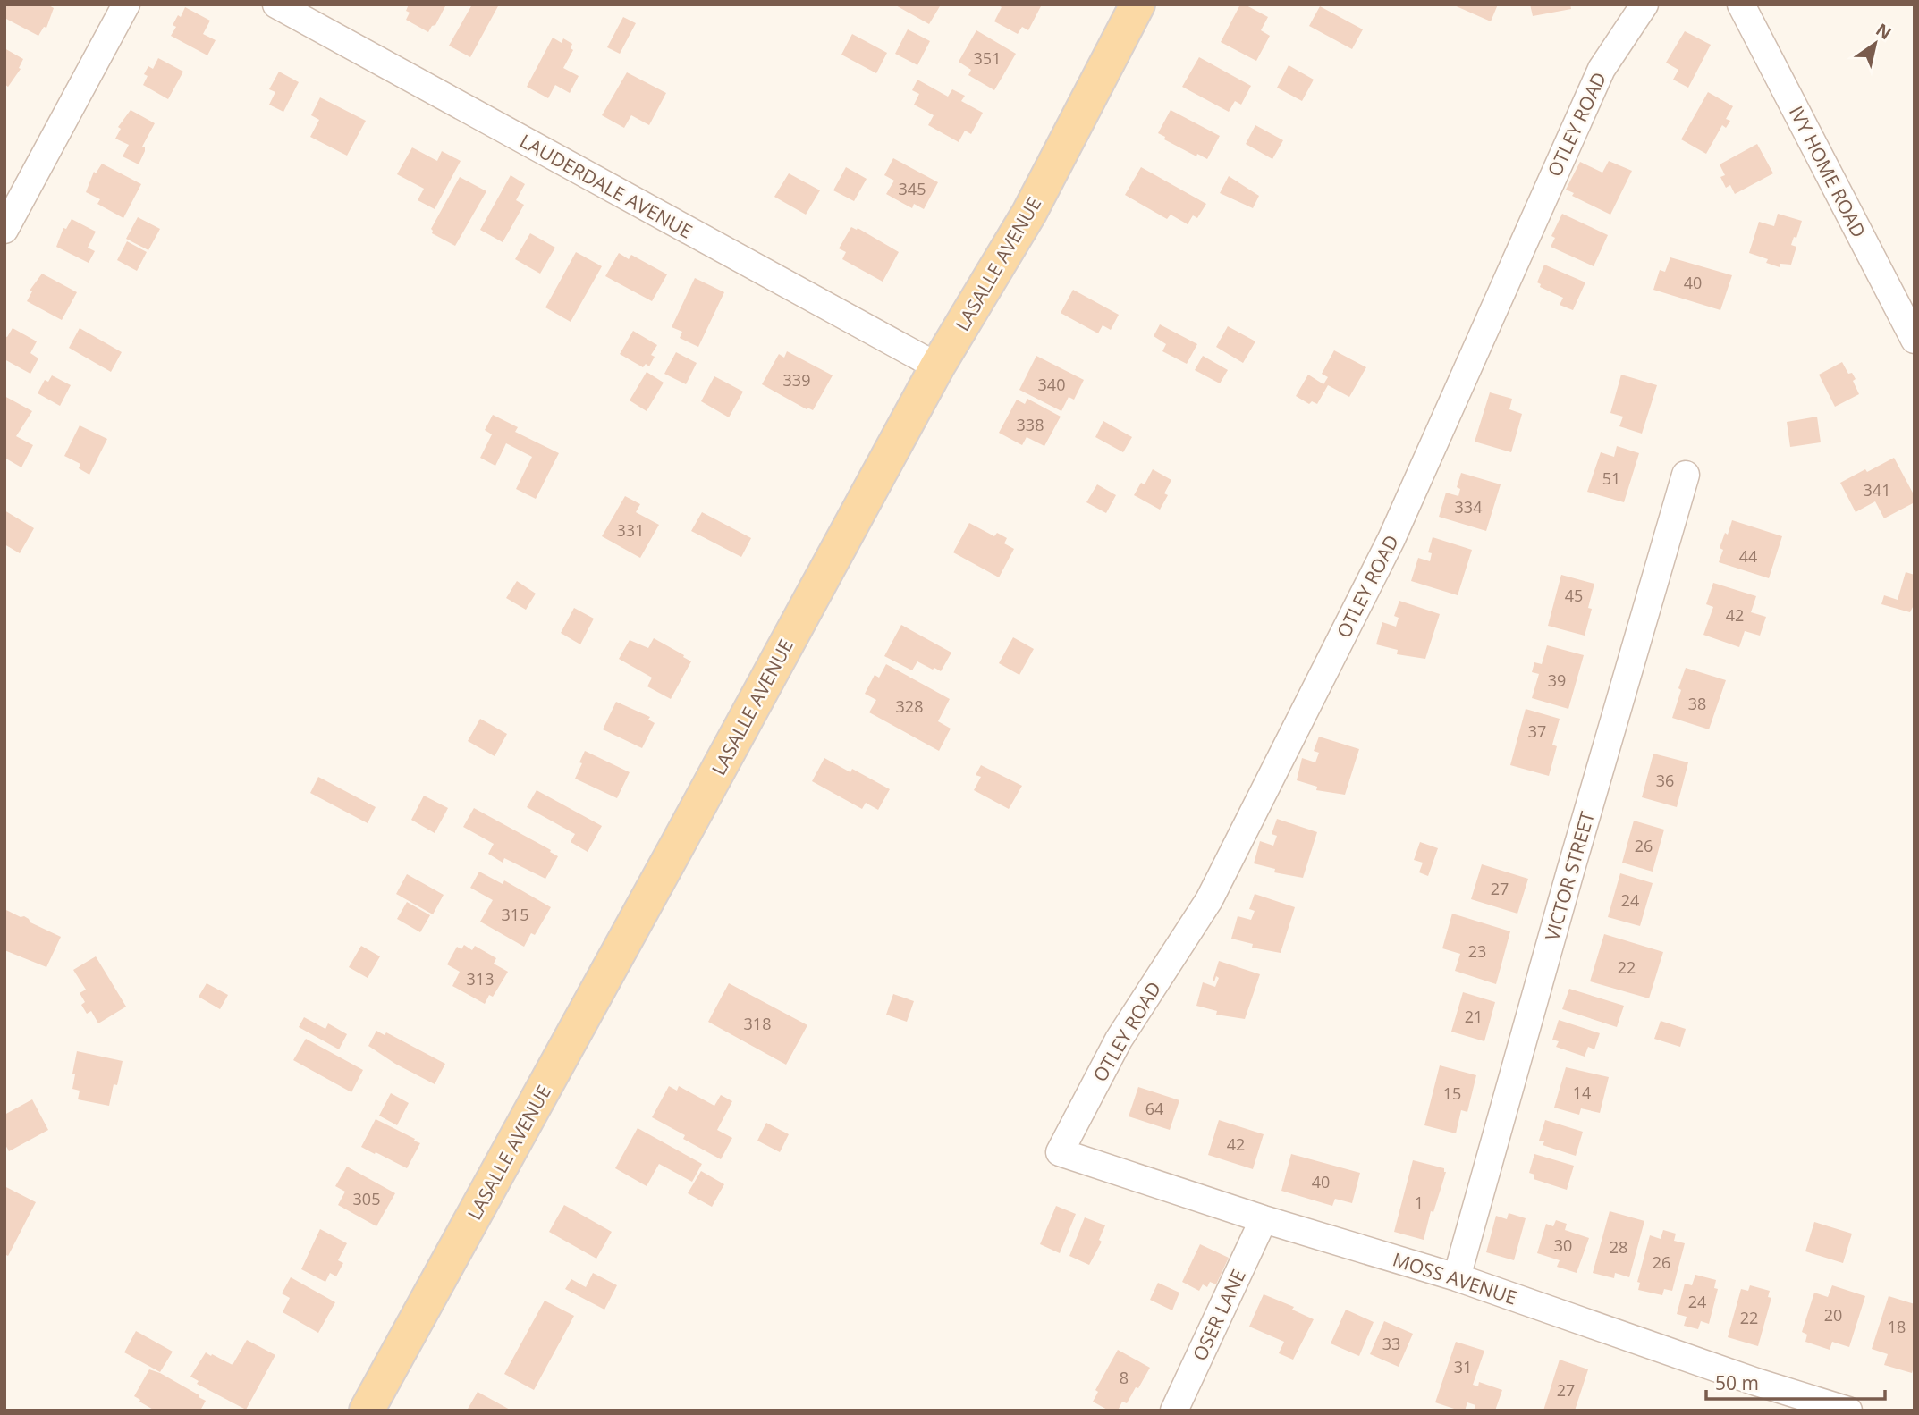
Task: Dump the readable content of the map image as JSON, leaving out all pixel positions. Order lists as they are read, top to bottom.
{
  "streets": {
    "main road": ["LASALLE AVENUE"],
    "street": [
      "OTLEY ROAD",
      "IVY HOME ROAD",
      "LAUDERDALE AVENUE",
      "VICTOR STREET",
      "MOSS AVENUE",
      "OSER LANE"
    ]
  },
  "crossings": [
    ["OTLEY ROAD", "MOSS AVENUE"],
    ["LAUDERDALE AVENUE", "LASALLE AVENUE"],
    ["VICTOR STREET", "MOSS AVENUE"],
    ["MOSS AVENUE", "OSER LANE"]
  ],
  "house_numbers": [
    "351",
    "345",
    "40",
    "339",
    "340",
    "338",
    "51",
    "341",
    "334",
    "331",
    "44",
    "45",
    "42",
    "39",
    "38",
    "328",
    "37",
    "36",
    "26",
    "27",
    "24",
    "315",
    "23",
    "22",
    "313",
    "21",
    "318",
    "14",
    "15",
    "64",
    "42",
    "40",
    "305",
    "1",
    "30",
    "28",
    "26",
    "24",
    "20",
    "22",
    "18",
    "33",
    "31",
    "8",
    "27"
  ],
  "scale_bar": "50 m",
  "north": "top right"
}
